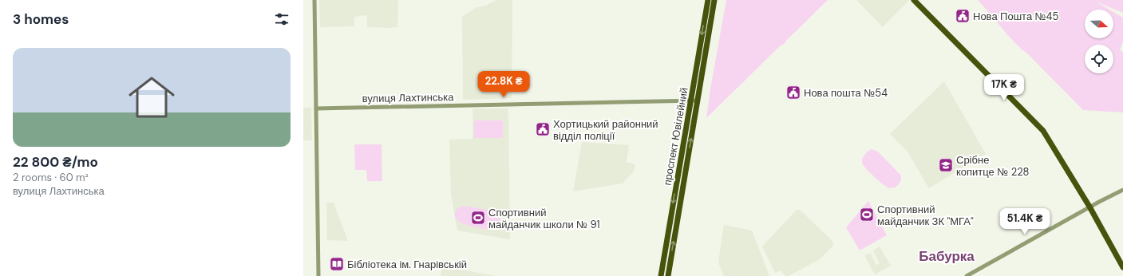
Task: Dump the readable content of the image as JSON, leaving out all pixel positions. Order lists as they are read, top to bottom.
{
  "streets": {
    "main road": ["проспект Ювілейний"],
    "street": ["вулиця Лахтинська"]
  },
  "crossings": [
    ["вулиця Лахтинська", "проспект Ювілейний"]
  ],
  "districts": ["Бабурка"],
  "places": {
    "public building": ["Нова Пошта №45", "Нова пошта №54", "Хортицький районний відділ поліції"],
    "school or university": ["Срібне копитце № 228"],
    "sports": ["Спортивний майданчик ЗК \"МГА\"", "Спортивний майданчик школи № 91"],
    "library": ["Бібліотека ім. Гнарівській"]
  },
  "north": "right",
  "page": {
    "heading": "3 homes",
    "list": [
      {
        "name": "22 800 ₴/mo",
        "note": "2 rooms · 60 m² · вулиця Лахтинська"
      }
    ],
    "price": ["22.8K ₴", "17K ₴", "51.4K ₴"]
  }
}
